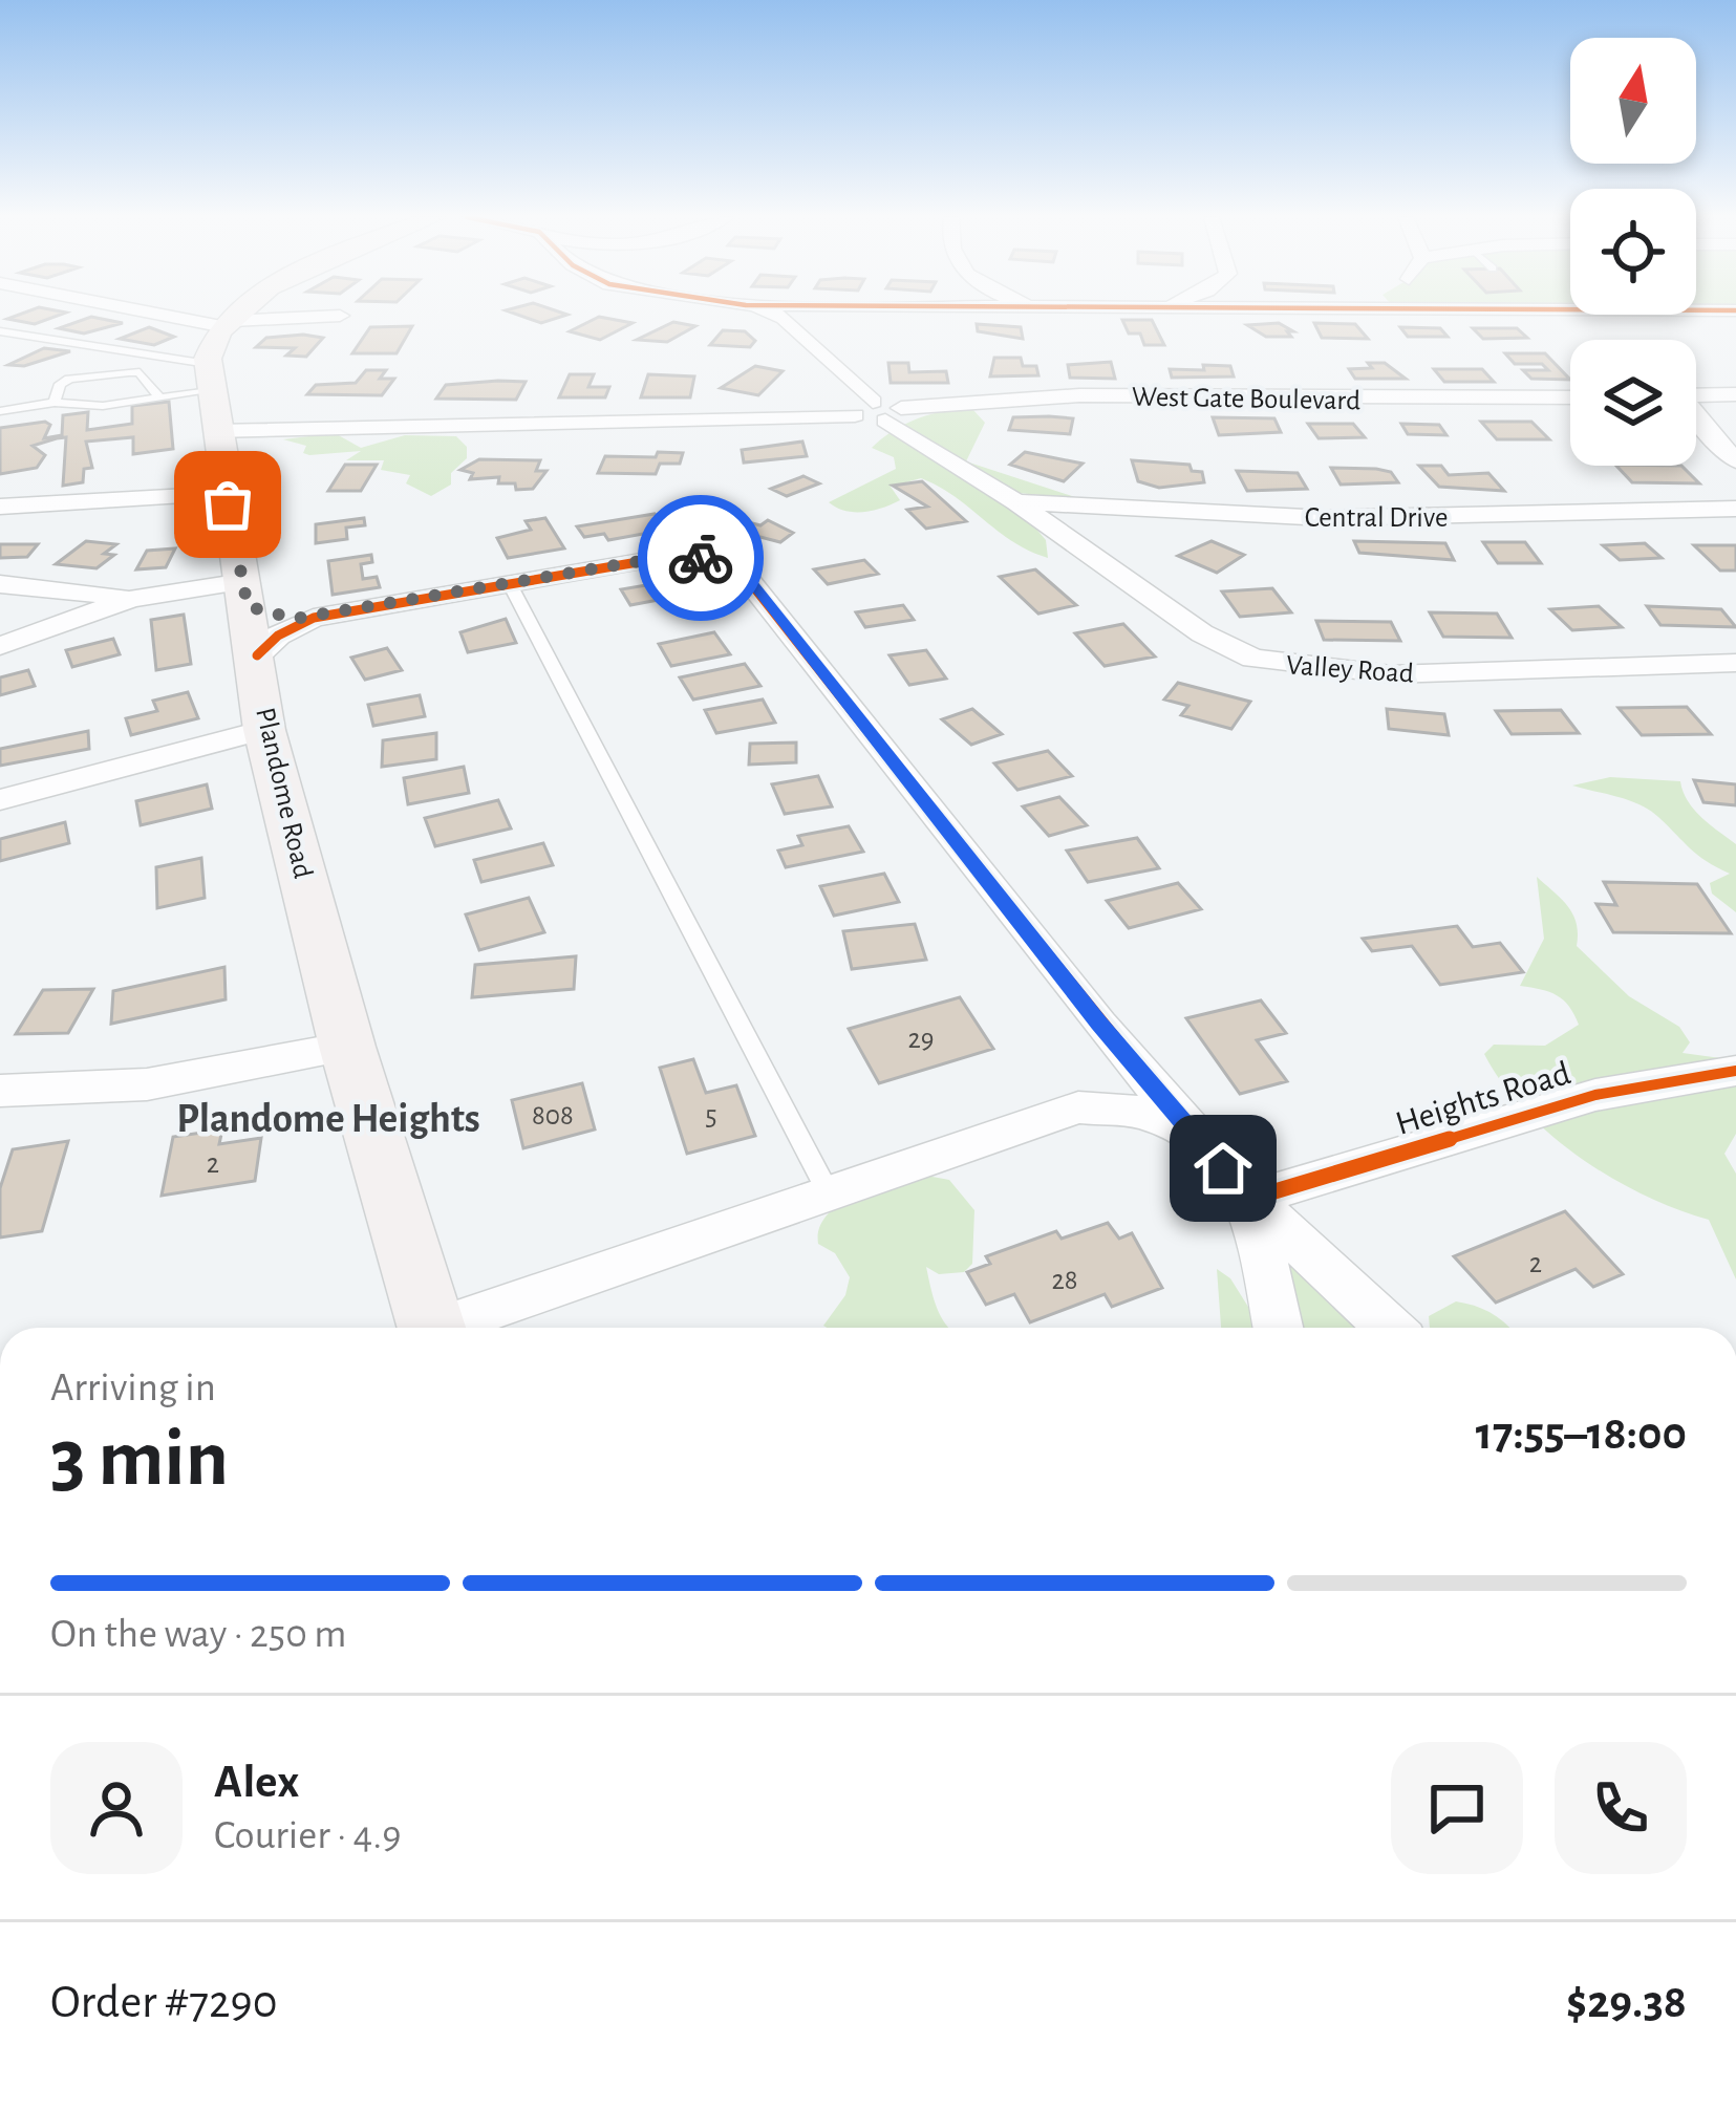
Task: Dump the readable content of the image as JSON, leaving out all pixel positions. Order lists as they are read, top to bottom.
{
  "streets": {
    "main road": ["Plandome Road"],
    "street": [
      "West Gate Boulevard",
      "Central Drive",
      "Valley Road",
      "Heights Road"
    ]
  },
  "crossings": [
    ["West Gate Boulevard", "Valley Road"],
    ["West Gate Boulevard", "Plandome Road"],
    ["Central Drive", "Valley Road"]
  ],
  "districts": ["Plandome Heights"],
  "house_numbers": [
    "29",
    "808",
    "5",
    "2",
    "2",
    "28"
  ],
  "north": "top",
  "page": {
    "heading": ["3 min", "Arriving in", "17:55–18:00"],
    "panel": [
      "Alex",
      "Courier · 4.9",
      "Order #7290",
      "$29.38"
    ],
    "bar": "On the way · 250 m"
  }
}
